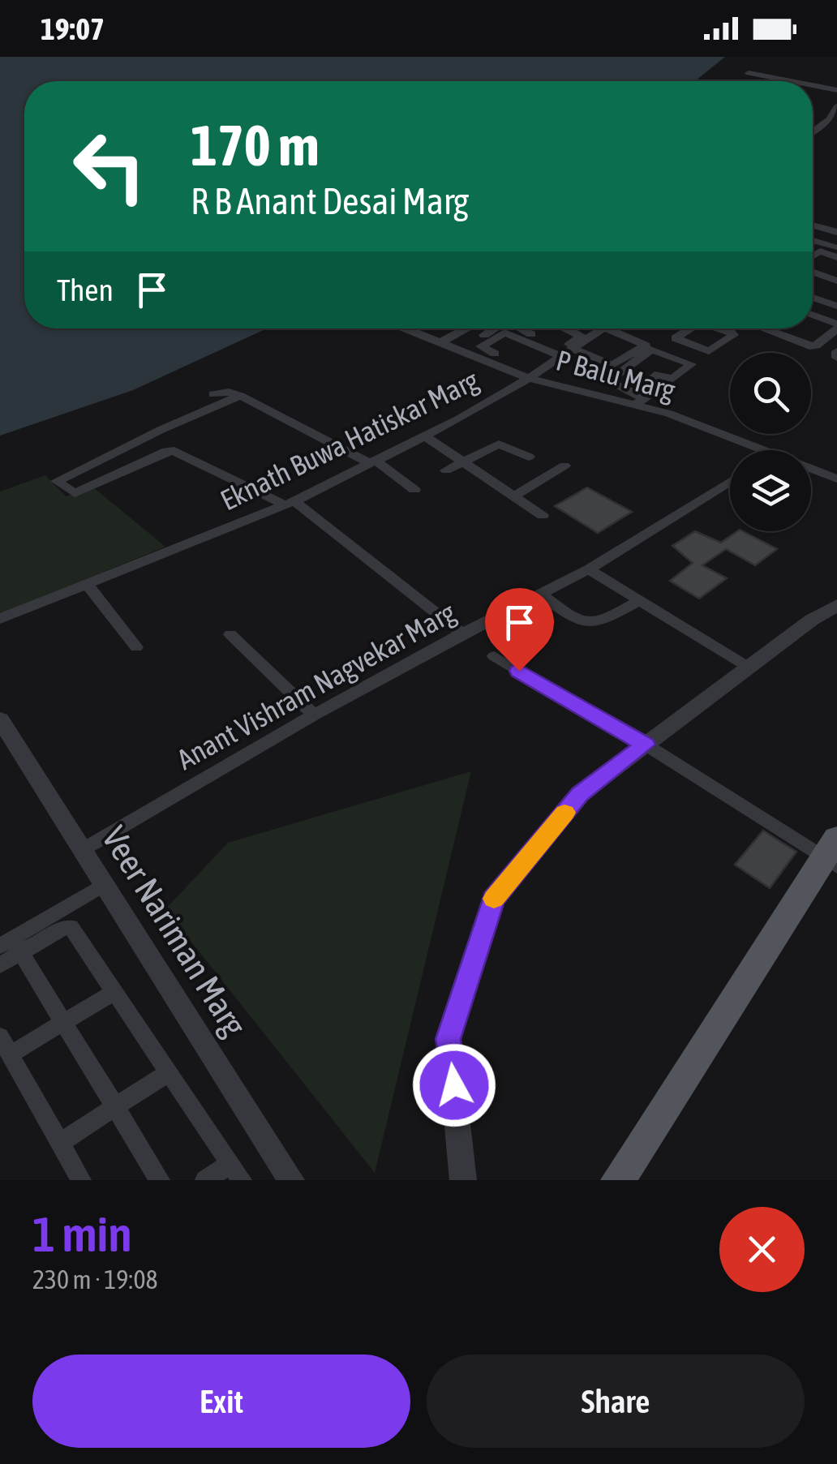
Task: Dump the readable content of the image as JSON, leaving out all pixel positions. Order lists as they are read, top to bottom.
{
  "streets": {
    "street": [
      "P Balu Marg",
      "Eknath Buwa Hatiskar Marg",
      "Anant Vishram Nagvekar Marg",
      "Veer Nariman Marg"
    ]
  },
  "crossings": [
    ["P Balu Marg", "Eknath Buwa Hatiskar Marg"],
    ["Anant Vishram Nagvekar Marg", "Veer Nariman Marg"]
  ],
  "page": {
    "status": "19:07",
    "turn": ["170 m", "R B Anant Desai Marg"],
    "then": "Then",
    "heading": ["1 min", "230 m · 19:08"],
    "buttons": ["Exit", "Share"]
  }
}
